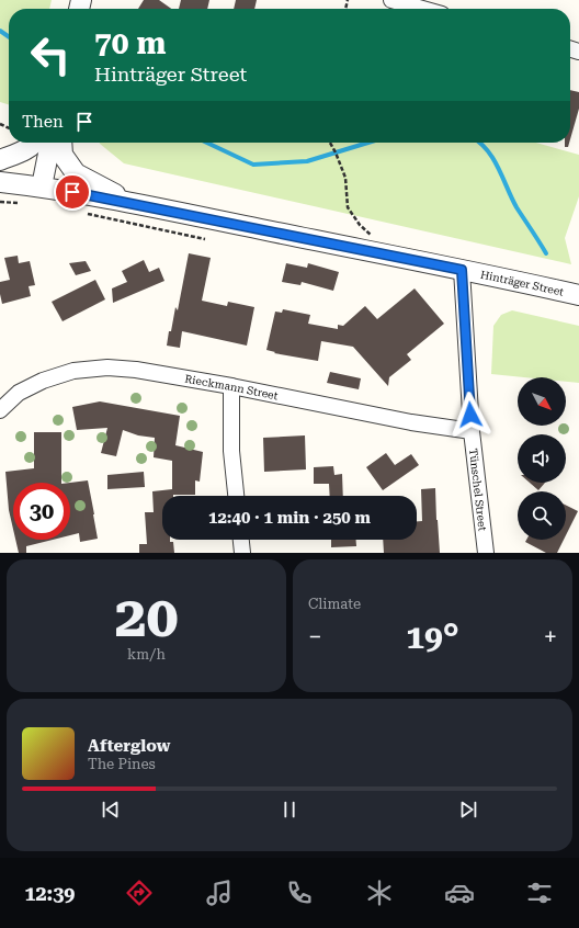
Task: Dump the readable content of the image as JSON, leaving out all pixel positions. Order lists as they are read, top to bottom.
{
  "streets": {
    "street": ["Hinträger Street", "Rieckmann Street", "Tünschel Street"]
  },
  "crossings": [
    ["Hinträger Street", "Tünschel Street"],
    ["Rieckmann Street", "Tünschel Street"]
  ],
  "north": "bottom right",
  "page": {
    "turn": ["70 m", "Hinträger Street"],
    "then": "Then",
    "limit": "30",
    "trip": "12:40 · 1 min · 250 m",
    "tile": [
      ["20", "km/h"],
      "Climate"
    ],
    "heat": ["−", "19°", "+"],
    "song": ["Afterglow", "The Pines"],
    "tabs": "12:39"
  }
}
